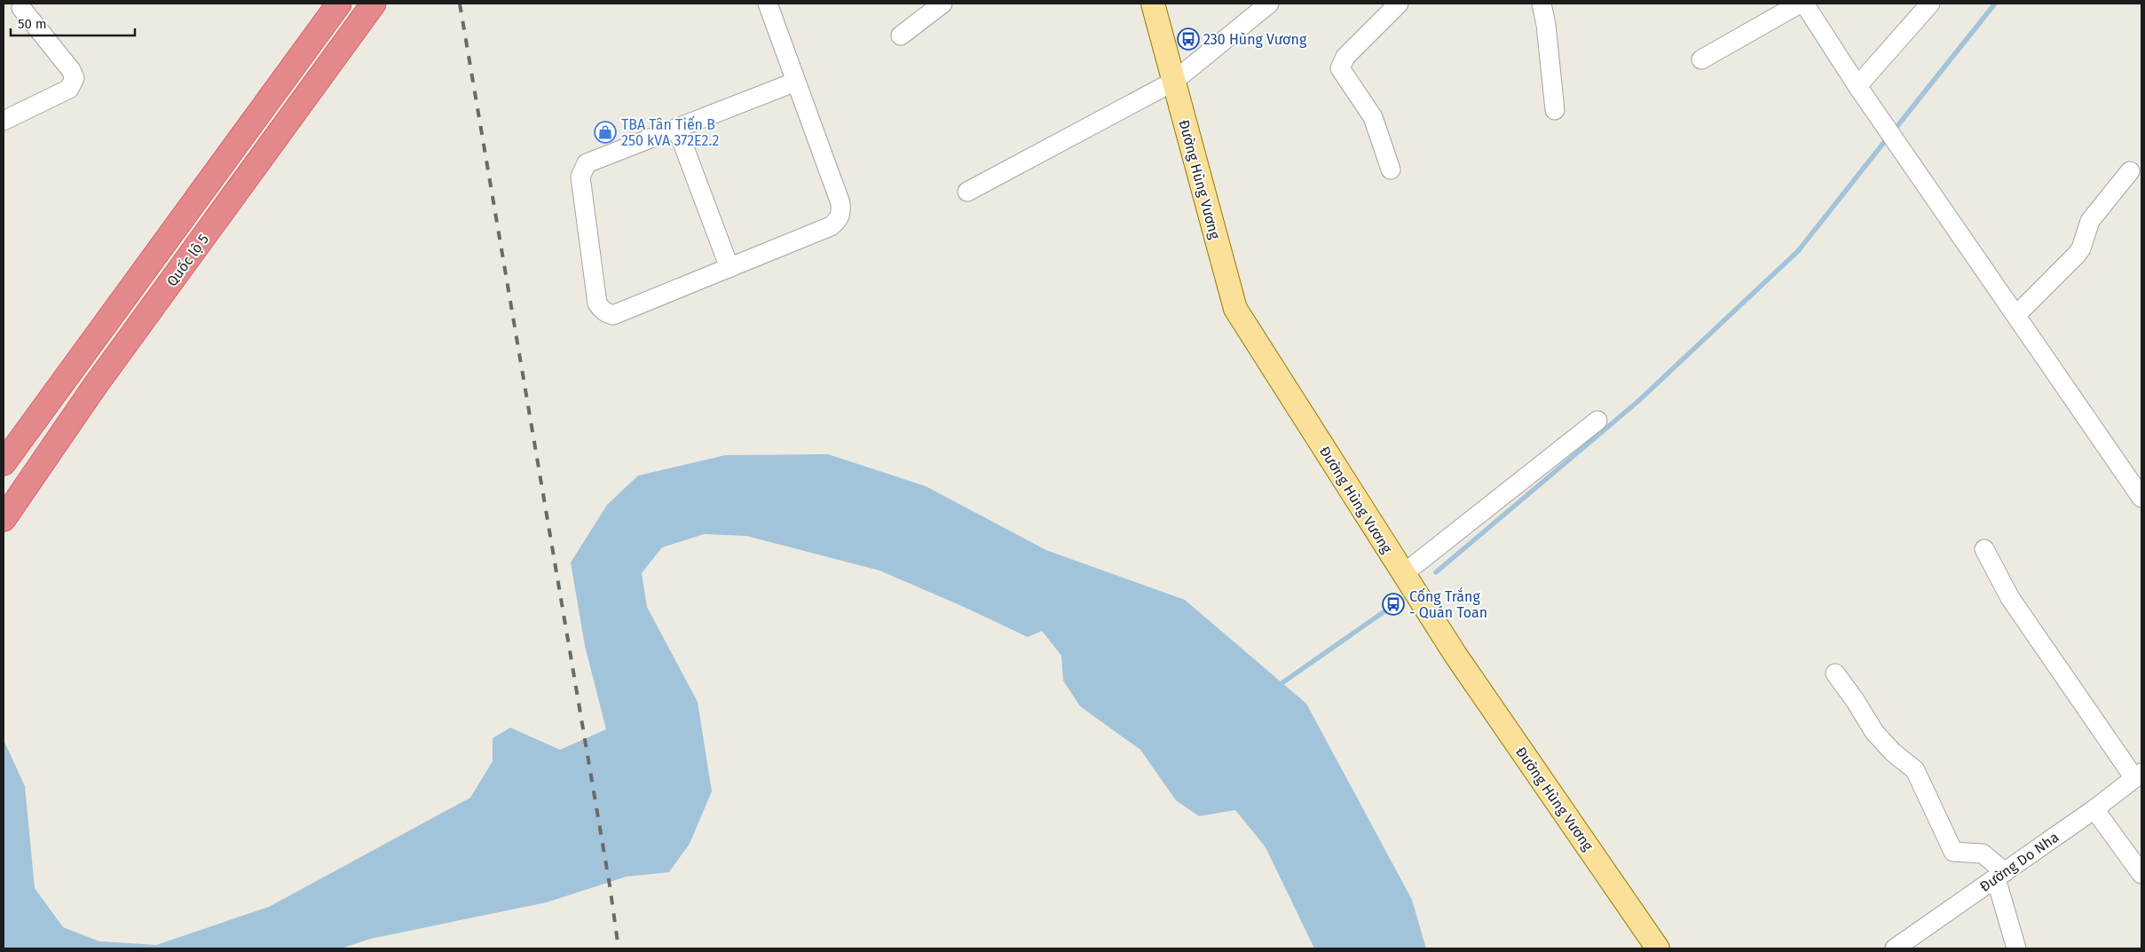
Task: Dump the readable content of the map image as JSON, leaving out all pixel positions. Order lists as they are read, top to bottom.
{
  "streets": {
    "highway": ["Quốc lộ 5"],
    "main road": ["Đường Hùng Vương"],
    "street": ["Đường Do Nha"]
  },
  "places": {
    "bus stop": ["230 Hùng Vương", "Cống Trắng - Quán Toan"],
    "shop": ["TBA Tân Tiến B 250 kVA 372E2.2"]
  },
  "scale_bar": "50 m"
}
